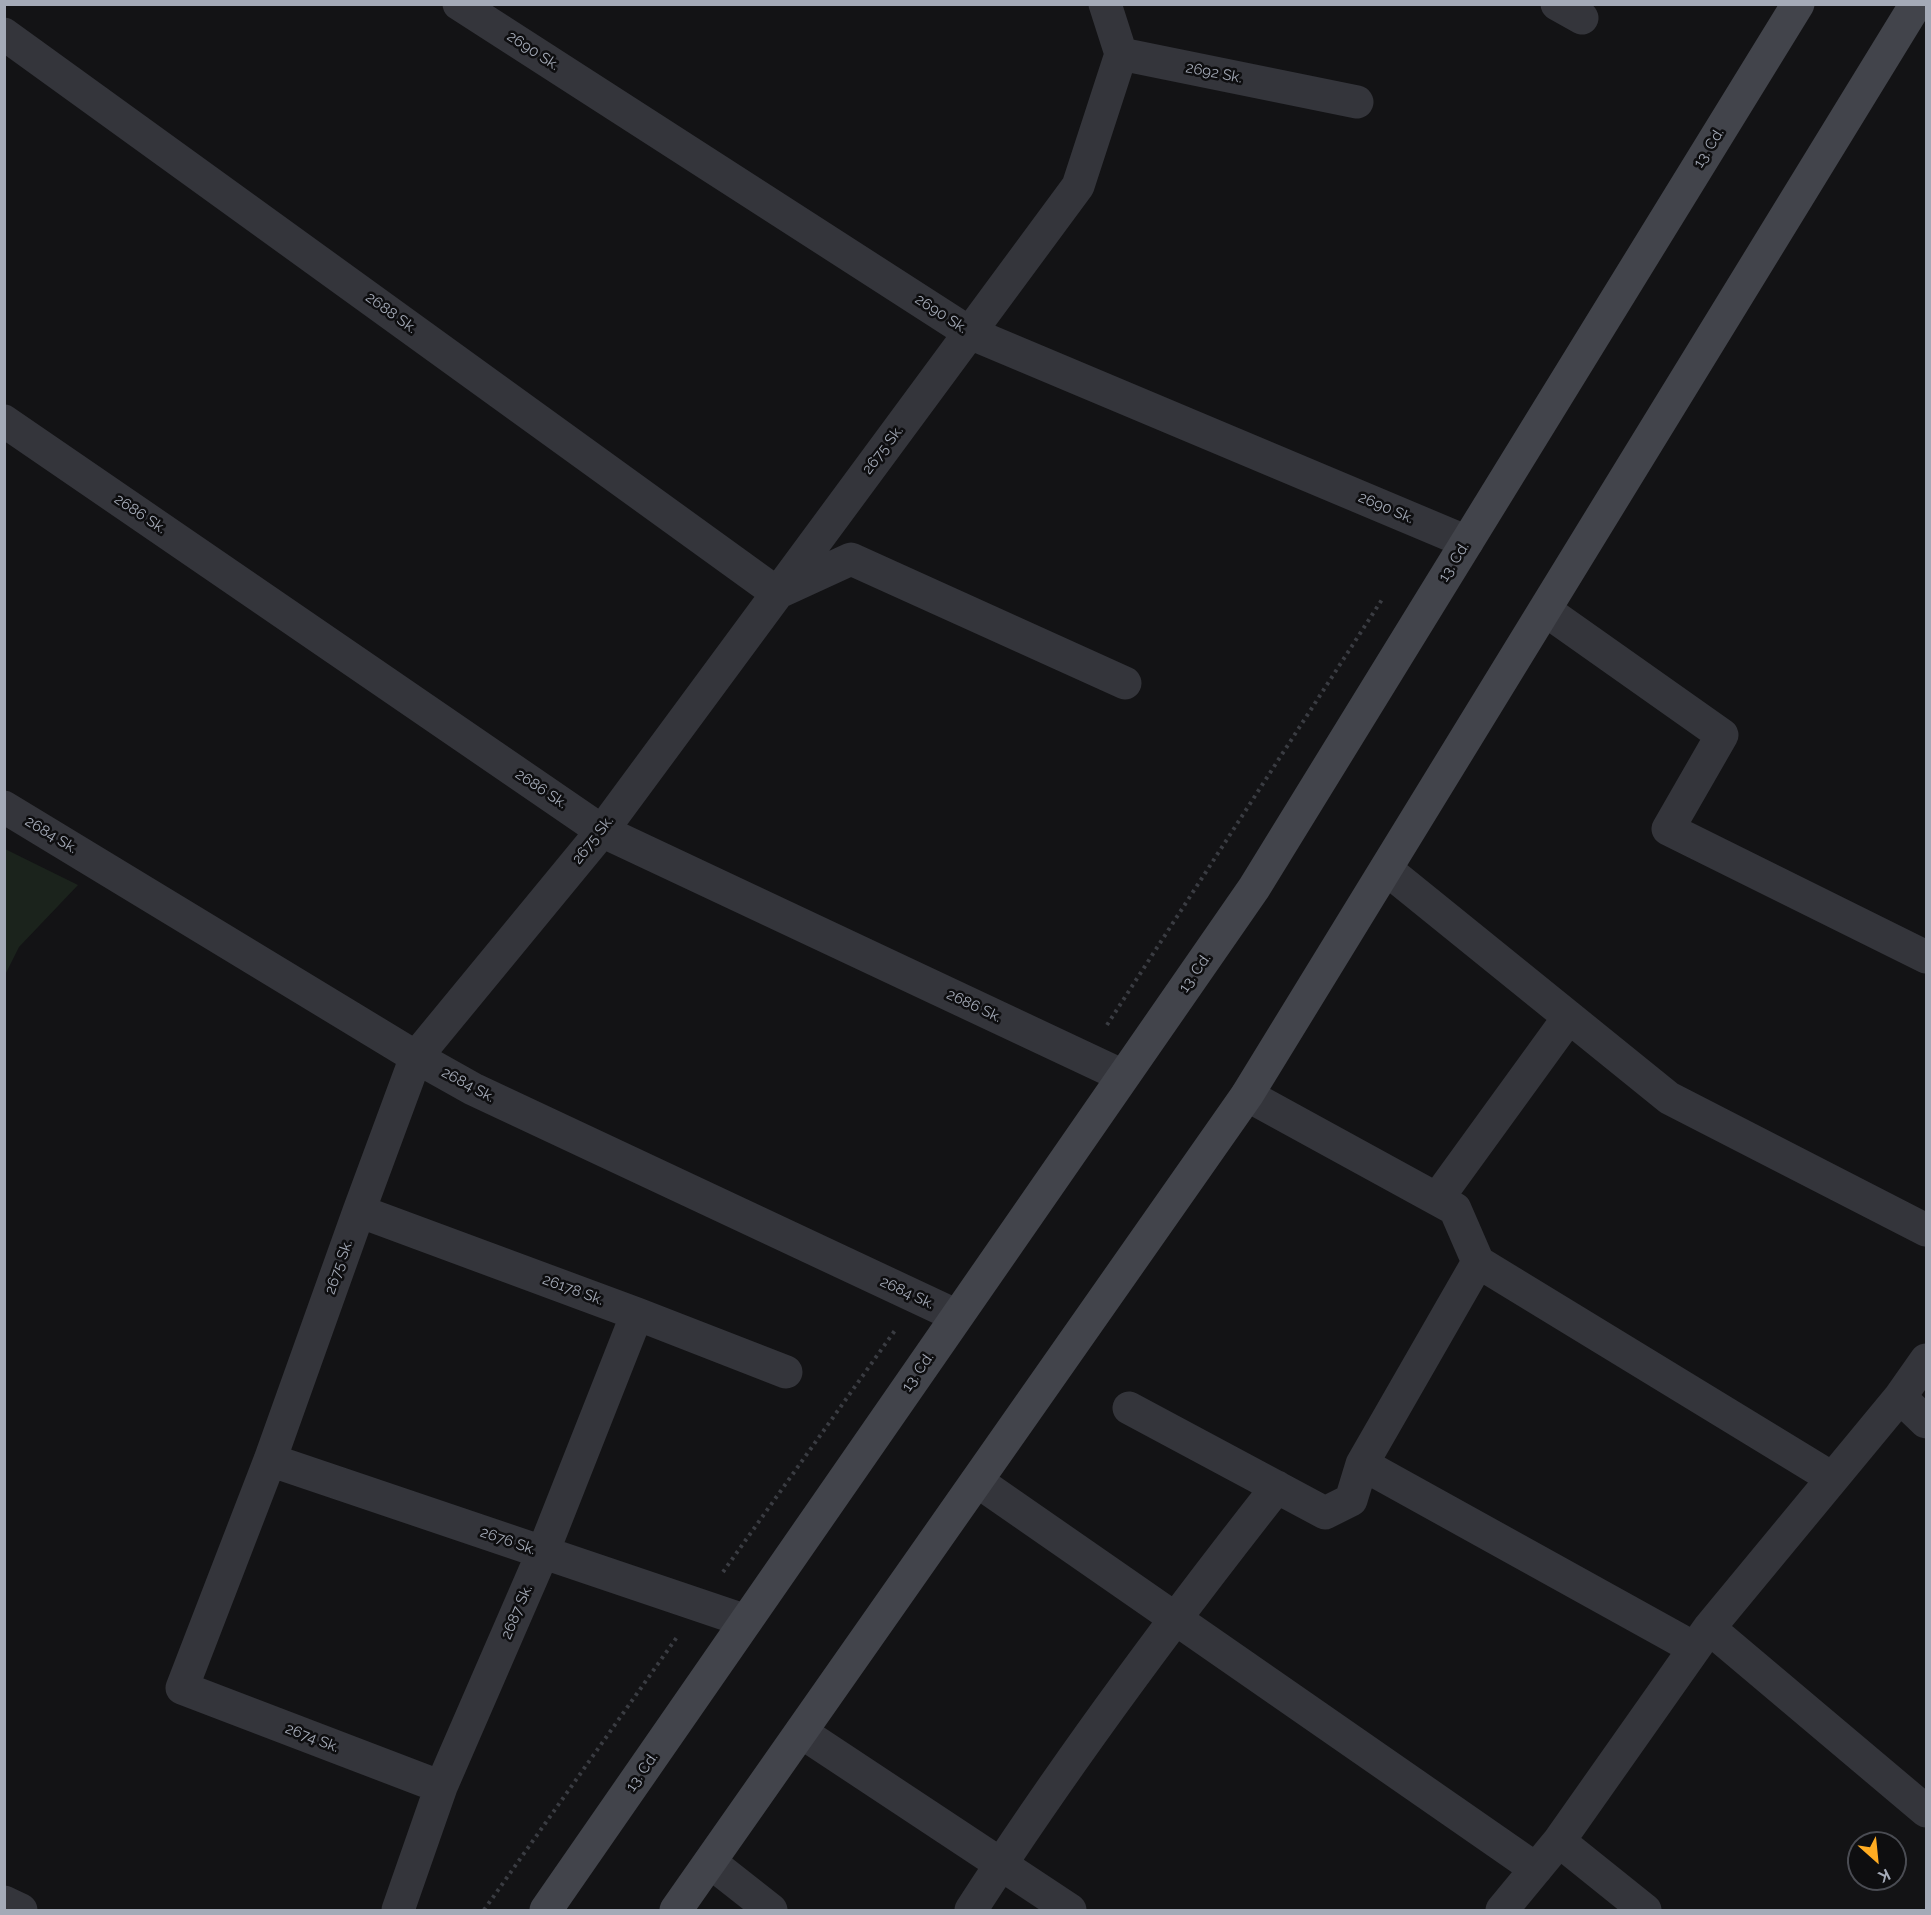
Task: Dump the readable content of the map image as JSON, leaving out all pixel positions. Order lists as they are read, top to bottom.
{
  "streets": {
    "main road": ["13. Cd."],
    "street": [
      "2690 Sk.",
      "2692 Sk.",
      "2688 Sk.",
      "2675 Sk.",
      "2686 Sk.",
      "2684 Sk.",
      "26178 Sk.",
      "2676 Sk.",
      "2687 Sk.",
      "2674 Sk."
    ]
  },
  "crossings": [
    ["2690 Sk.", "13. Cd."],
    ["2690 Sk.", "2675 Sk."],
    ["2692 Sk.", "2675 Sk."],
    ["13. Cd.", "2686 Sk."],
    ["13. Cd.", "2684 Sk."],
    ["13. Cd.", "2676 Sk."],
    ["2688 Sk.", "2675 Sk."],
    ["2675 Sk.", "2686 Sk."],
    ["2675 Sk.", "2684 Sk."],
    ["2675 Sk.", "26178 Sk."],
    ["2675 Sk.", "2676 Sk."],
    ["2675 Sk.", "2674 Sk."],
    ["26178 Sk.", "2687 Sk."],
    ["2676 Sk.", "2687 Sk."],
    ["2687 Sk.", "2674 Sk."]
  ],
  "north": "bottom right"
}
